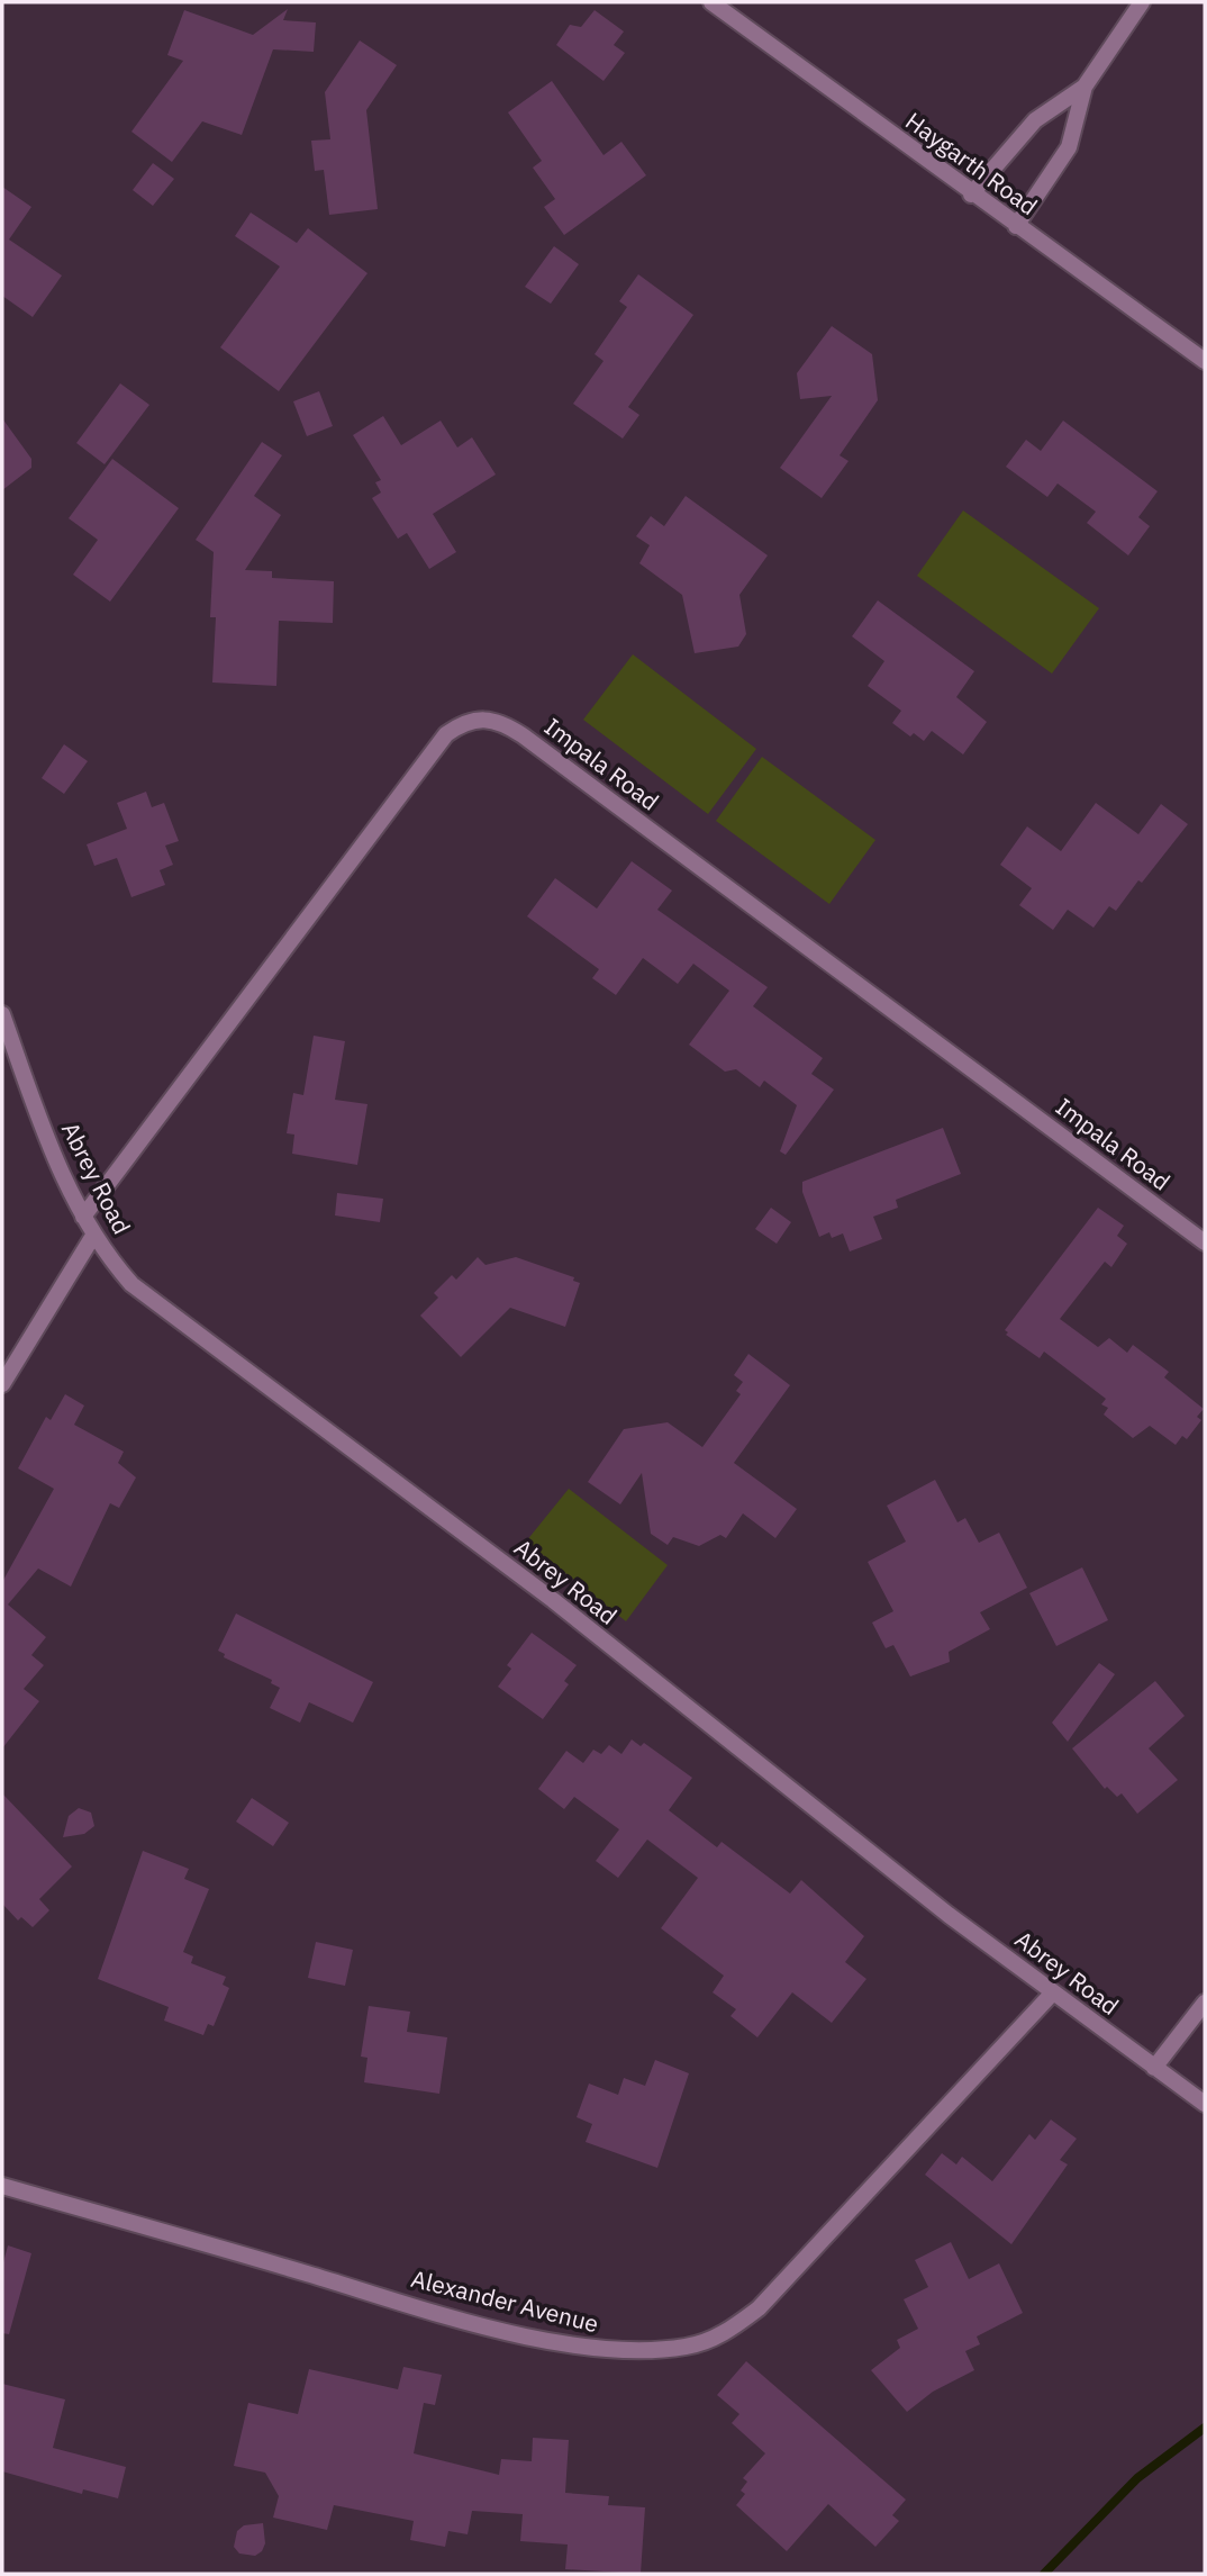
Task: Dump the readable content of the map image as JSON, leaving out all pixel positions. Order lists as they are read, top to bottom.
{
  "streets": {
    "street": [
      "Haygarth Road",
      "Impala Road",
      "Abrey Road",
      "Alexander Avenue"
    ]
  },
  "crossings": [
    ["Impala Road", "Abrey Road"],
    ["Abrey Road", "Alexander Avenue"]
  ]
}
